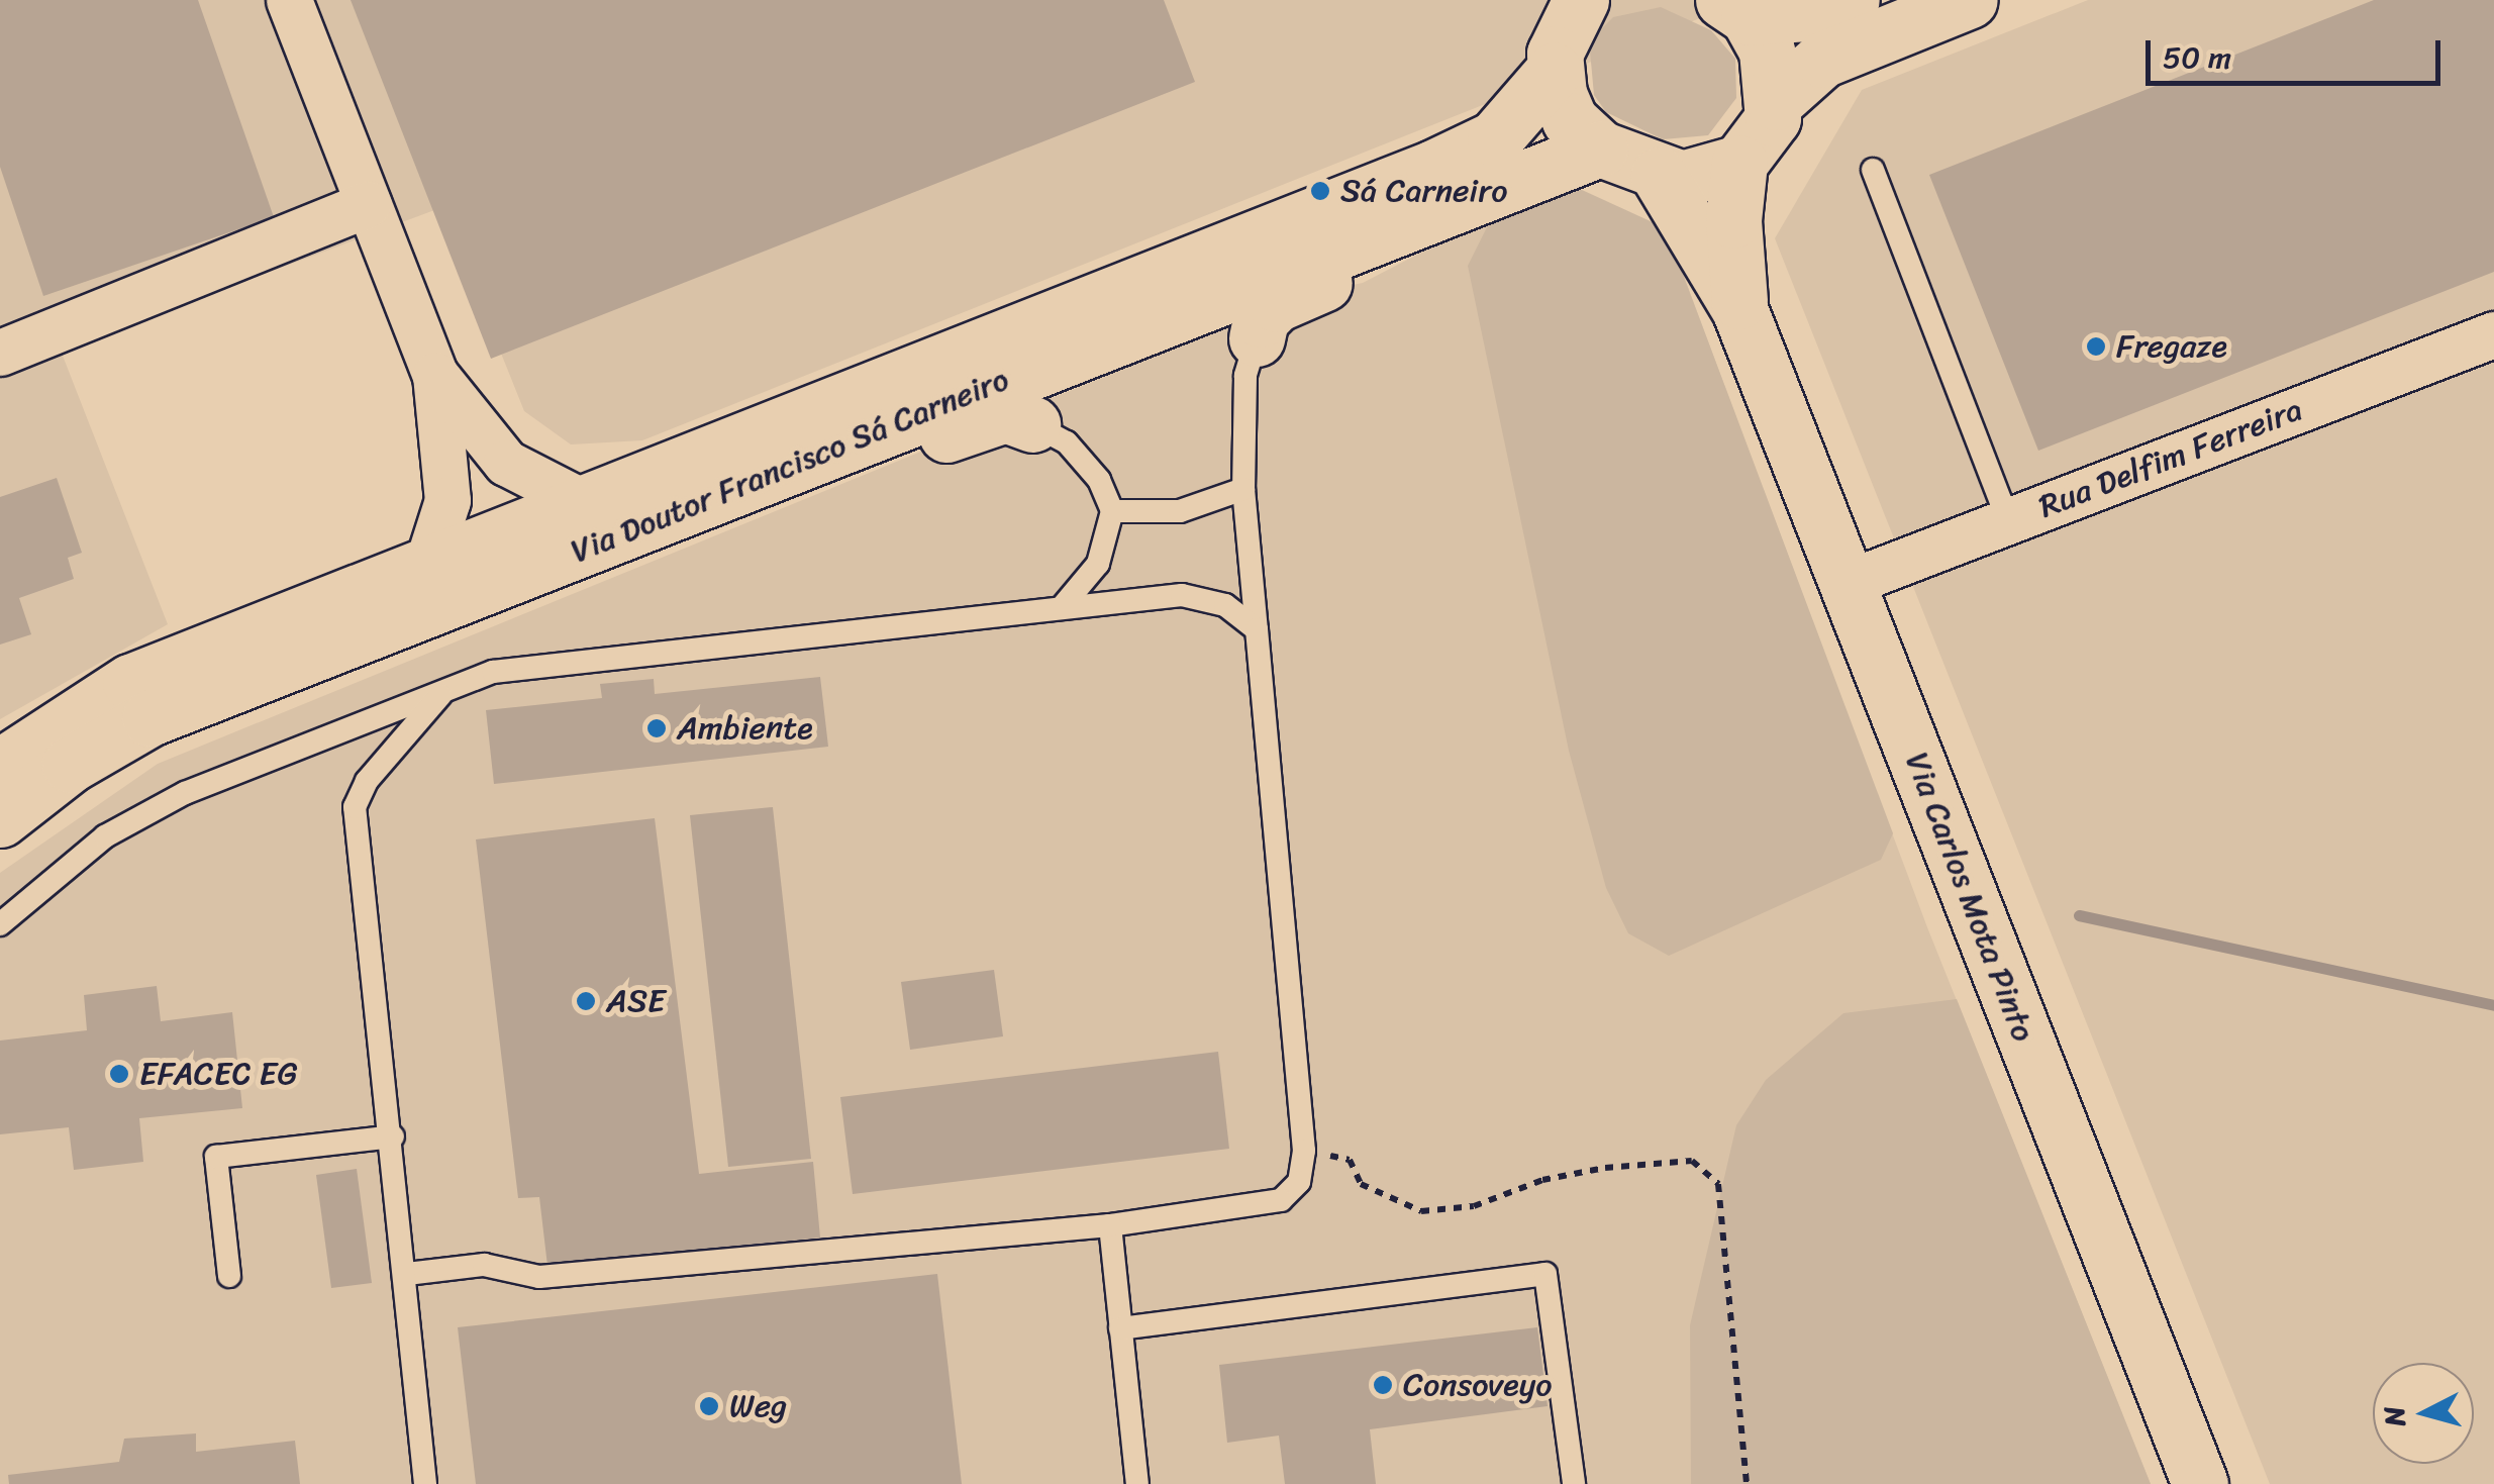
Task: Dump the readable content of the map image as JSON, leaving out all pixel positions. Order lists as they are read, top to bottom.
{
  "streets": {
    "main road": ["Via Doutor Francisco Sá Carneiro", "Via Carlos Mota Pinto"],
    "street": ["Rua Delfim Ferreira"]
  },
  "crossings": [
    ["Rua Delfim Ferreira", "Via Carlos Mota Pinto"]
  ],
  "places": [
    "Sá Carneiro",
    "Fregaze",
    "Ambiente",
    "ASE",
    "EFACEC EG",
    "Consoveyo",
    "Weg"
  ],
  "scale_bar": "50 m",
  "north": "left"
}
